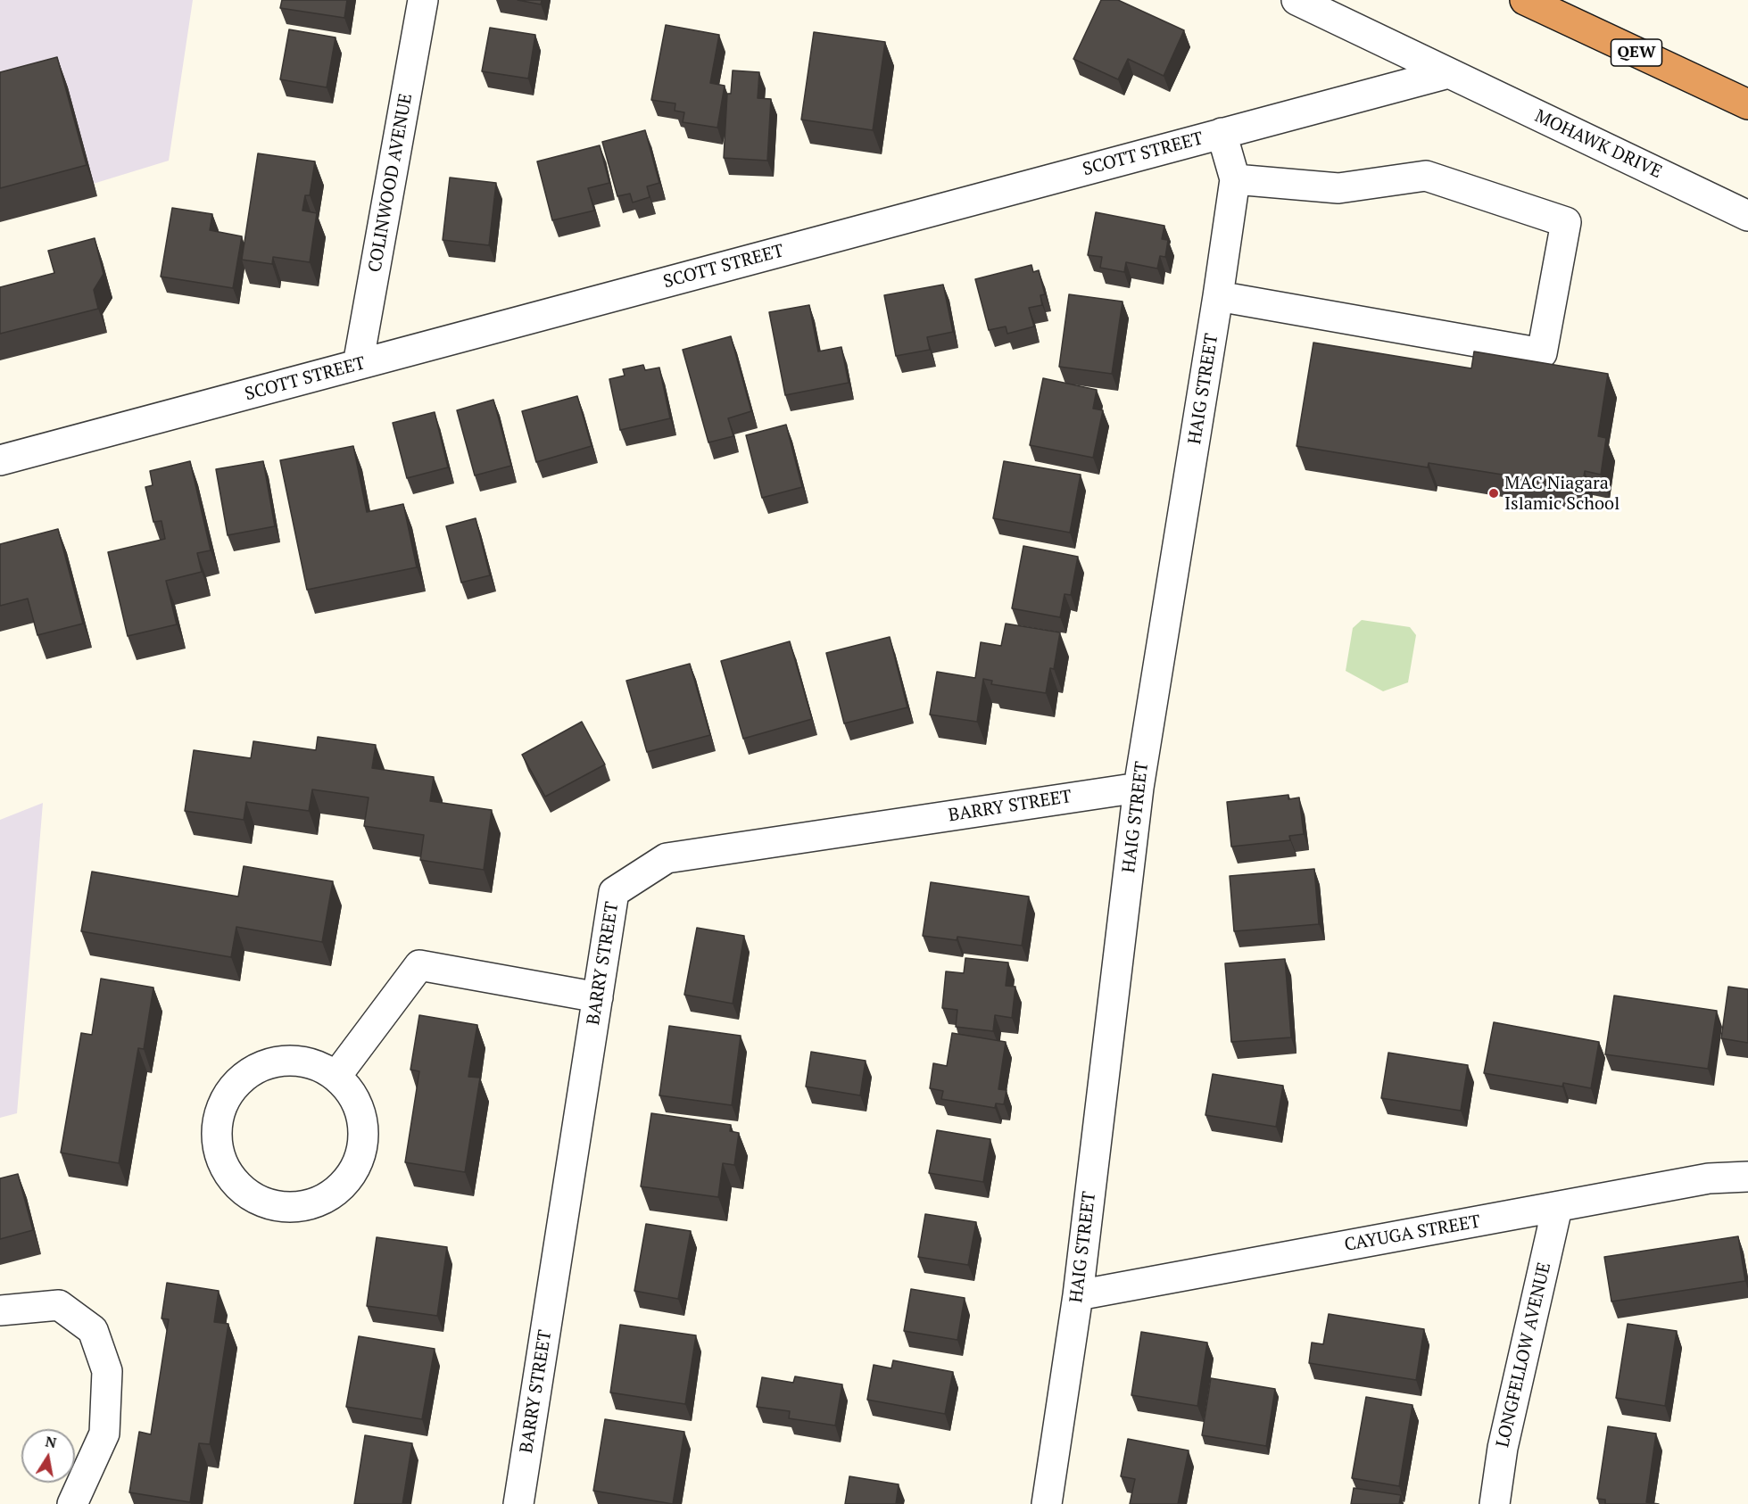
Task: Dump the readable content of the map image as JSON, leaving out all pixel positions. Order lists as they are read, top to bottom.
{
  "streets": {
    "highway": ["QEW"],
    "street": [
      "MOHAWK DRIVE",
      "SCOTT STREET",
      "COLINWOOD AVENUE",
      "HAIG STREET",
      "BARRY STREET",
      "CAYUGA STREET",
      "LONGFELLOW AVENUE"
    ]
  },
  "crossings": [
    ["MOHAWK DRIVE", "SCOTT STREET"],
    ["SCOTT STREET", "COLINWOOD AVENUE"],
    ["SCOTT STREET", "HAIG STREET"],
    ["HAIG STREET", "BARRY STREET"],
    ["HAIG STREET", "CAYUGA STREET"],
    ["CAYUGA STREET", "LONGFELLOW AVENUE"]
  ],
  "places": ["MAC Niagara Islamic School"],
  "north": "top"
}
